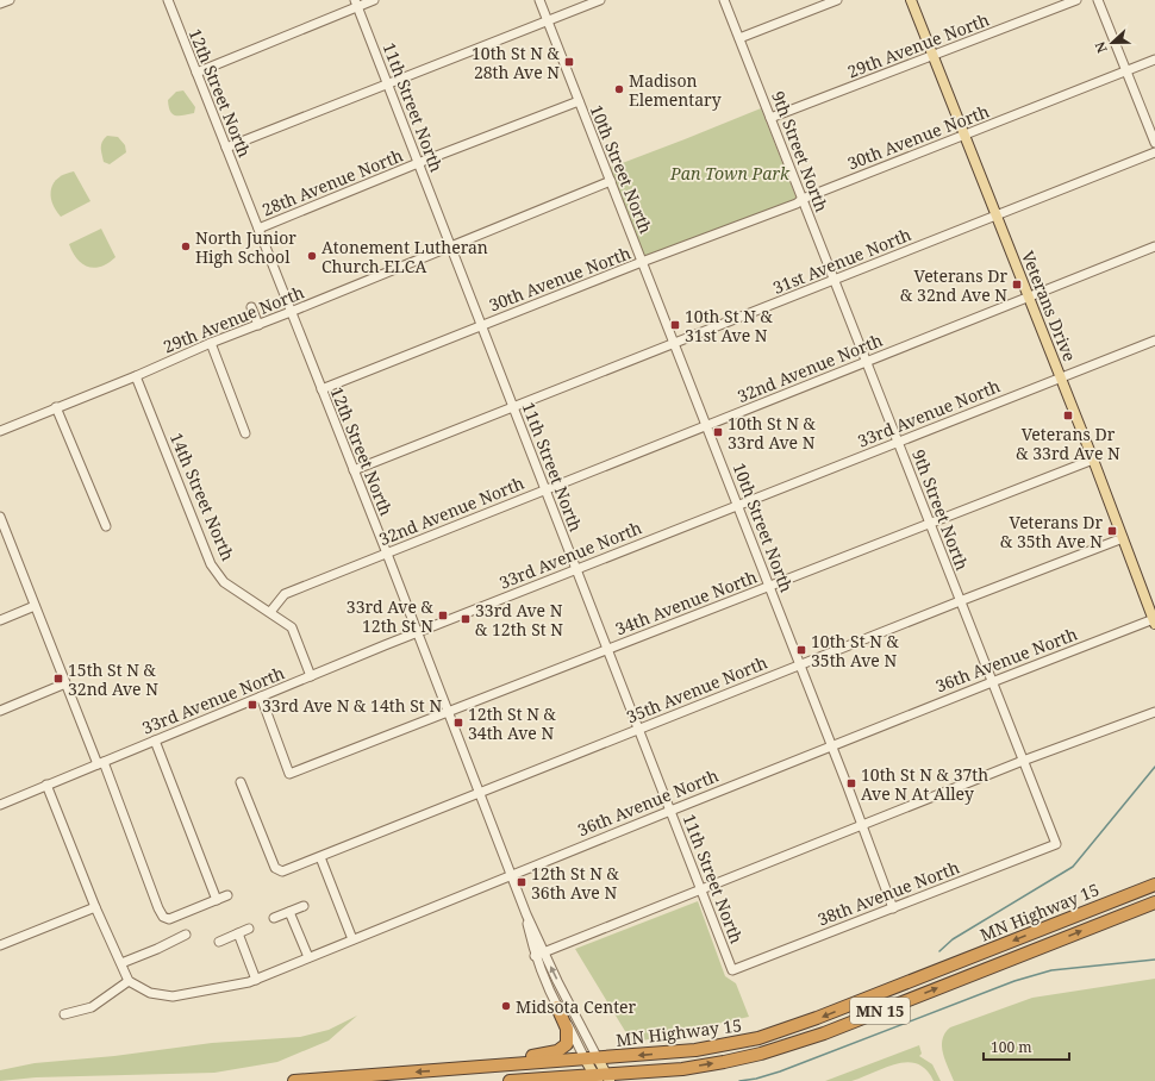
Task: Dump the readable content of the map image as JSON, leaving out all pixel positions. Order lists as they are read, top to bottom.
{
  "streets": {
    "highway": ["MN Highway 15", "MN 15"],
    "main road": ["12th Street North", "Veterans Drive"],
    "street": [
      "29th Avenue North",
      "11th Street North",
      "30th Avenue North",
      "9th Street North",
      "10th Street North",
      "28th Avenue North",
      "31st Avenue North",
      "32nd Avenue North",
      "33rd Avenue North",
      "14th Street North",
      "34th Avenue North",
      "36th Avenue North",
      "35th Avenue North",
      "38th Avenue North"
    ]
  },
  "crossings": [
    ["29th Avenue North", "12th Street North"],
    ["29th Avenue North", "11th Street North"],
    ["29th Avenue North", "9th Street North"],
    ["29th Avenue North", "10th Street North"],
    ["29th Avenue North", "Veterans Drive"],
    ["29th Avenue North", "14th Street North"],
    ["12th Street North", "30th Avenue North"],
    ["12th Street North", "28th Avenue North"],
    ["12th Street North", "31st Avenue North"],
    ["12th Street North", "32nd Avenue North"],
    ["12th Street North", "33rd Avenue North"],
    ["12th Street North", "34th Avenue North"],
    ["12th Street North", "36th Avenue North"],
    ["12th Street North", "35th Avenue North"],
    ["12th Street North", "MN Highway 15"],
    ["11th Street North", "30th Avenue North"],
    ["11th Street North", "28th Avenue North"],
    ["11th Street North", "31st Avenue North"],
    ["11th Street North", "32nd Avenue North"],
    ["11th Street North", "33rd Avenue North"],
    ["11th Street North", "34th Avenue North"],
    ["11th Street North", "36th Avenue North"],
    ["11th Street North", "35th Avenue North"],
    ["11th Street North", "38th Avenue North"],
    ["30th Avenue North", "9th Street North"],
    ["30th Avenue North", "10th Street North"],
    ["30th Avenue North", "Veterans Drive"],
    ["9th Street North", "31st Avenue North"],
    ["9th Street North", "32nd Avenue North"],
    ["9th Street North", "33rd Avenue North"],
    ["9th Street North", "34th Avenue North"],
    ["9th Street North", "36th Avenue North"],
    ["9th Street North", "35th Avenue North"],
    ["9th Street North", "38th Avenue North"],
    ["10th Street North", "28th Avenue North"],
    ["10th Street North", "31st Avenue North"],
    ["10th Street North", "32nd Avenue North"],
    ["10th Street North", "33rd Avenue North"],
    ["10th Street North", "34th Avenue North"],
    ["10th Street North", "36th Avenue North"],
    ["10th Street North", "35th Avenue North"],
    ["10th Street North", "38th Avenue North"],
    ["31st Avenue North", "Veterans Drive"],
    ["Veterans Drive", "32nd Avenue North"],
    ["Veterans Drive", "33rd Avenue North"],
    ["Veterans Drive", "34th Avenue North"],
    ["Veterans Drive", "36th Avenue North"],
    ["Veterans Drive", "35th Avenue North"],
    ["32nd Avenue North", "14th Street North"],
    ["33rd Avenue North", "14th Street North"],
    ["33rd Avenue North", "34th Avenue North"]
  ],
  "parks": ["Pan Town Park"],
  "places": {
    "transit": [
      "10th St N & 28th Ave N",
      "Veterans Dr & 32nd Ave N",
      "10th St N & 31st Ave N",
      "Veterans Dr & 33rd Ave N",
      "10th St N & 33rd Ave N",
      "Veterans Dr & 35th Ave N",
      "33rd Ave & 12th St N",
      "33rd Ave N & 12th St N",
      "10th St N & 35th Ave N",
      "15th St N & 32nd Ave N",
      "33rd Ave N & 14th St N",
      "12th St N & 34th Ave N",
      "10th St N & 37th Ave N At Alley",
      "12th St N & 36th Ave N"
    ],
    "other": [
      "Madison Elementary",
      "North Junior High School",
      "Atonement Lutheran Church ELCA",
      "Midsota Center"
    ]
  },
  "scale_bar": "100 m",
  "north": "left"
}
